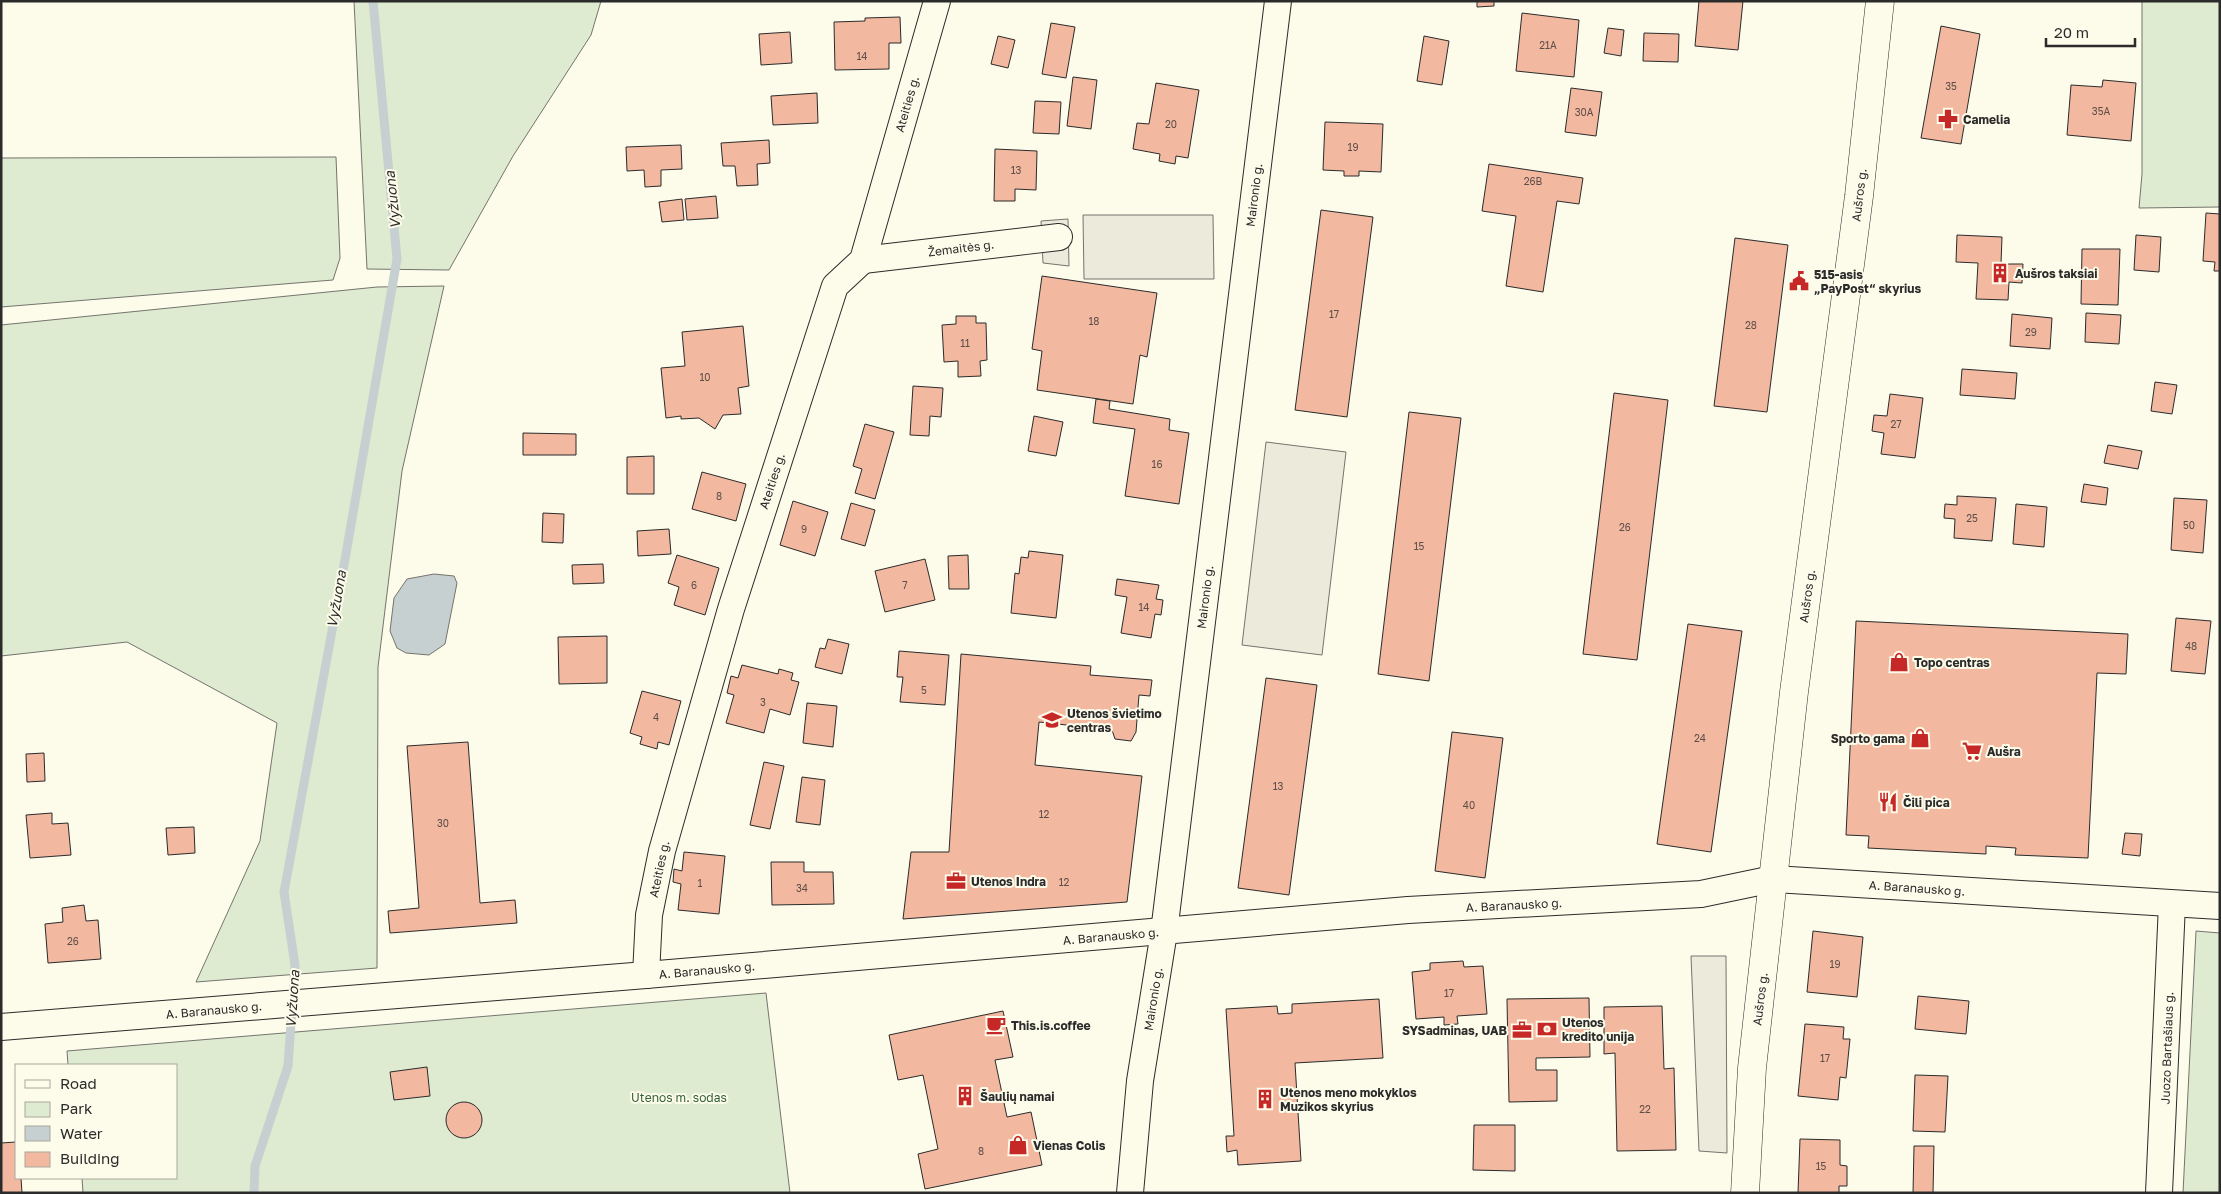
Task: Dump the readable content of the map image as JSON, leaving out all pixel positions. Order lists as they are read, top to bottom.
{
  "streets": {
    "street": [
      "Ateities g.",
      "Maironio g.",
      "Aušros g.",
      "Žemaitės g.",
      "A. Baranausko g.",
      "Juozo Bartašiaus g."
    ]
  },
  "crossings": [
    ["Ateities g.", "Žemaitės g."],
    ["Ateities g.", "A. Baranausko g."],
    ["Maironio g.", "A. Baranausko g."],
    ["Aušros g.", "A. Baranausko g."],
    ["A. Baranausko g.", "Juozo Bartašiaus g."]
  ],
  "water": ["Vyžuona"],
  "parks": ["Utenos m. sodas"],
  "places": {
    "pharmacy": ["Camelia"],
    "building": ["Aušros taksiai", "Šaulių namai", "Utenos meno mokyklos Muzikos skyrius"],
    "public building": ["515-asis „PayPost“ skyrius"],
    "shop": ["Topo centras", "Sporto gama", "Vienas Colis"],
    "school or university": ["Utenos švietimo centras"],
    "supermarket": ["Aušra"],
    "restaurant": ["Čili pica"],
    "office": ["Utenos Indra", "SYSadminas, UAB"],
    "cafe": ["This.is.coffee"],
    "bank": ["Utenos kredito unija"]
  },
  "house_numbers": [
    "21A",
    "14",
    "35",
    "35A",
    "30A",
    "20",
    "19",
    "13",
    "26B",
    "17",
    "18",
    "28",
    "29",
    "11",
    "10",
    "27",
    "16",
    "8",
    "25",
    "50",
    "26",
    "9",
    "15",
    "6",
    "7",
    "14",
    "48",
    "5",
    "3",
    "4",
    "24",
    "13",
    "40",
    "12",
    "30",
    "12",
    "1",
    "34",
    "26",
    "19",
    "17",
    "17",
    "22",
    "8",
    "15"
  ],
  "legend": [
    "Road",
    "Park",
    "Water",
    "Building"
  ],
  "scale_bar": "20 m"
}
